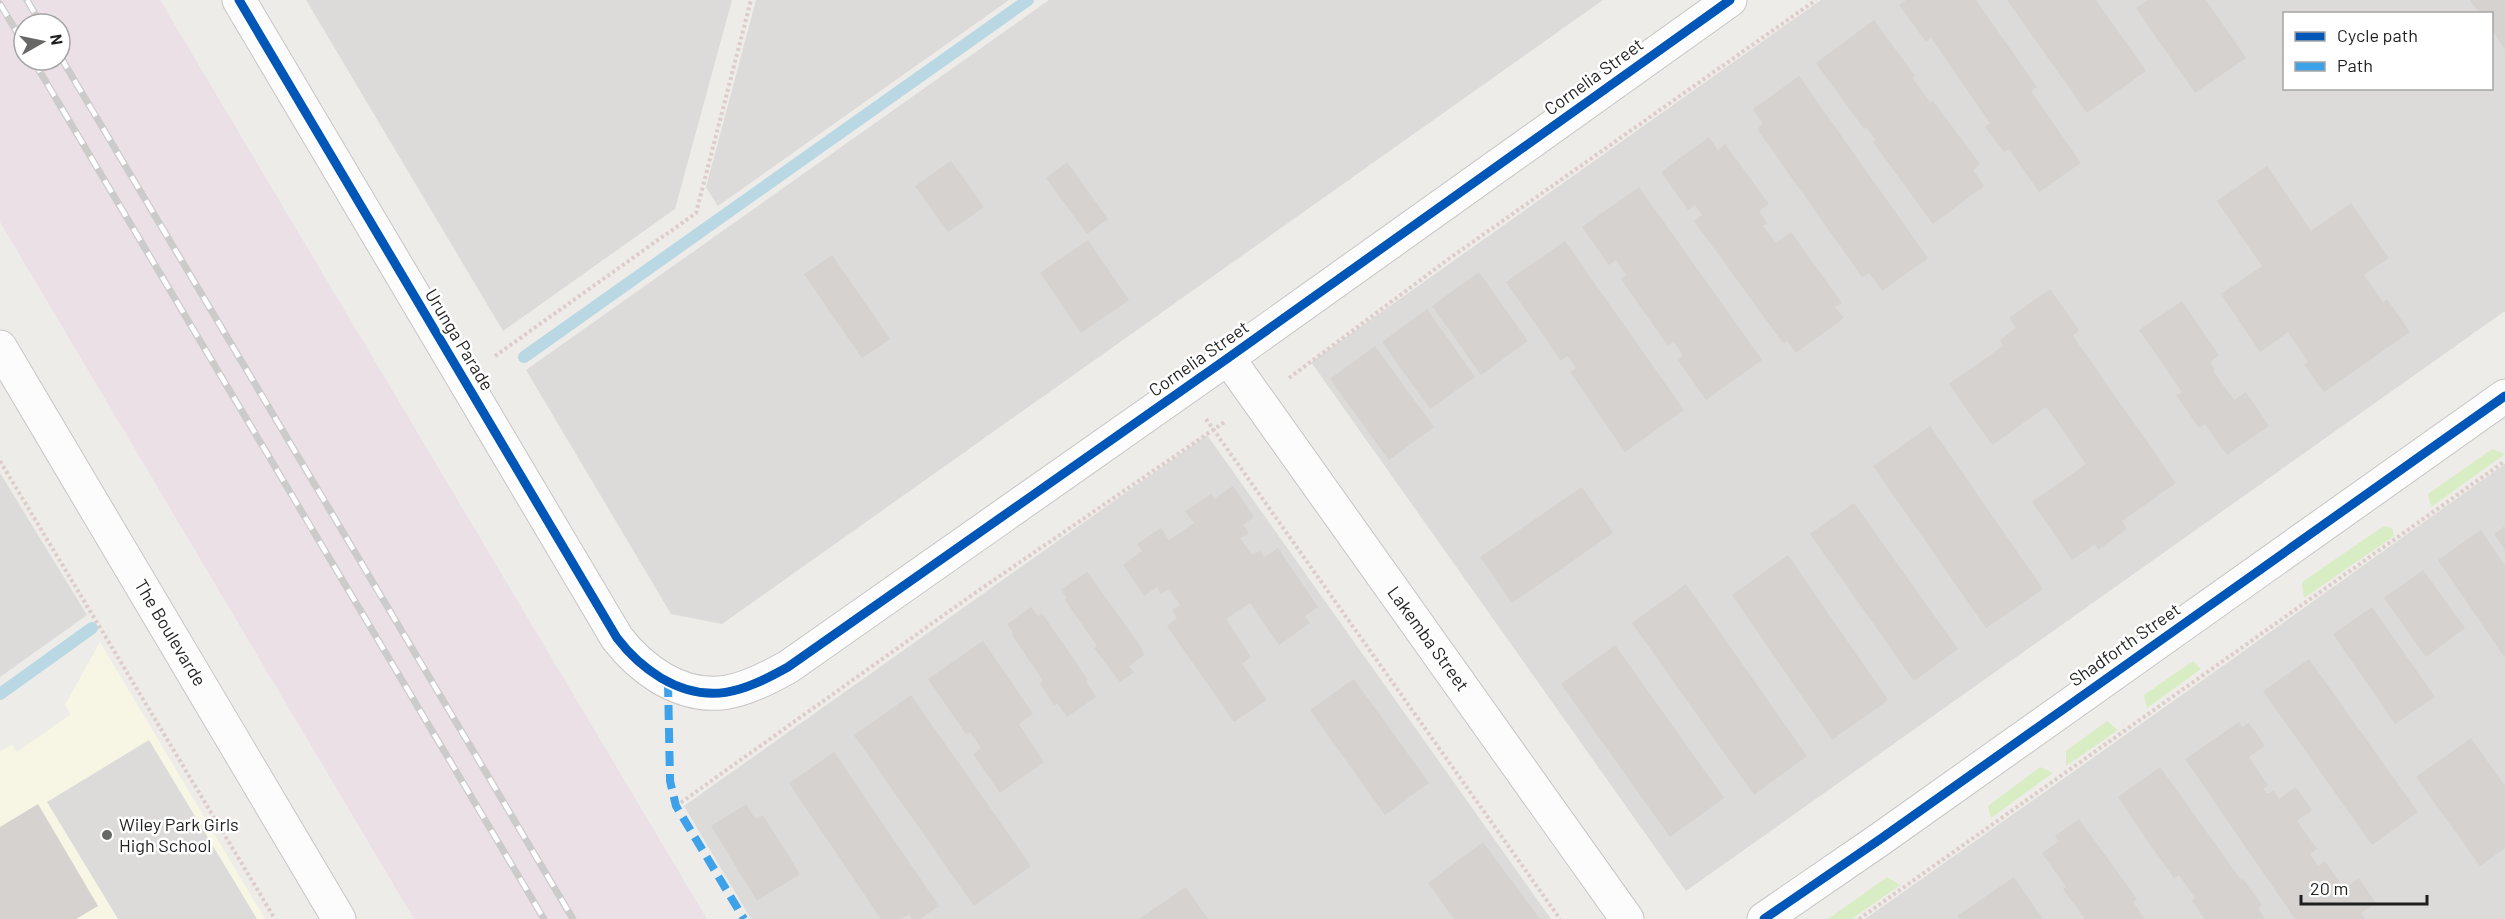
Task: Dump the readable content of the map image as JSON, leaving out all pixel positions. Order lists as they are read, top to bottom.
{
  "streets": {
    "street": [
      "Cornelia Street",
      "Urunga Parade",
      "The Boulevarde",
      "Lakemba Street",
      "Shadforth Street"
    ]
  },
  "crossings": [
    ["Cornelia Street", "Urunga Parade"],
    ["Cornelia Street", "Lakemba Street"]
  ],
  "places": ["Wiley Park Girls High School"],
  "legend": ["Cycle path", "Path"],
  "scale_bar": "20 m",
  "north": "right"
}
